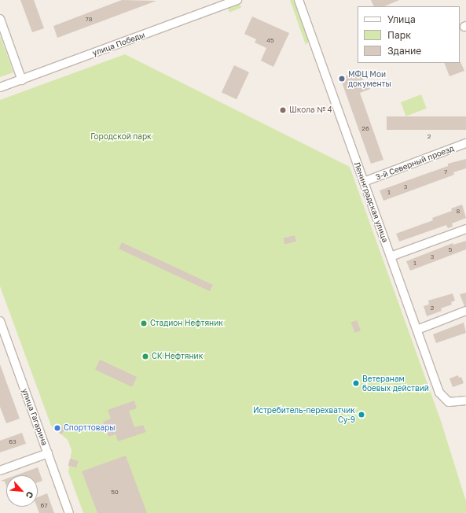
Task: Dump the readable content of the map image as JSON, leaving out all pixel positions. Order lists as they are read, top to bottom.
{
  "streets": {
    "street": [
      "улица Победы",
      "3-й Северный проезд",
      "Ленинградская улица",
      "улица Гагарина"
    ]
  },
  "crossings": [
    ["3-й Северный проезд", "Ленинградская улица"]
  ],
  "parks": ["Городской парк"],
  "places": [
    "МФЦ Мои документы",
    "Школа № 4",
    "Стадион Нефтяник",
    "СК Нефтяник",
    "Ветеранам боевых действий",
    "Истребитель-перехватчик Су-9",
    "Спорттовары"
  ],
  "house_numbers": [
    "78",
    "45",
    "26",
    "2",
    "7",
    "3",
    "1",
    "8",
    "5",
    "3",
    "1",
    "2",
    "63",
    "50",
    "67"
  ],
  "legend": ["Улица", "Парк", "Здание"],
  "north": "bottom right"
}
